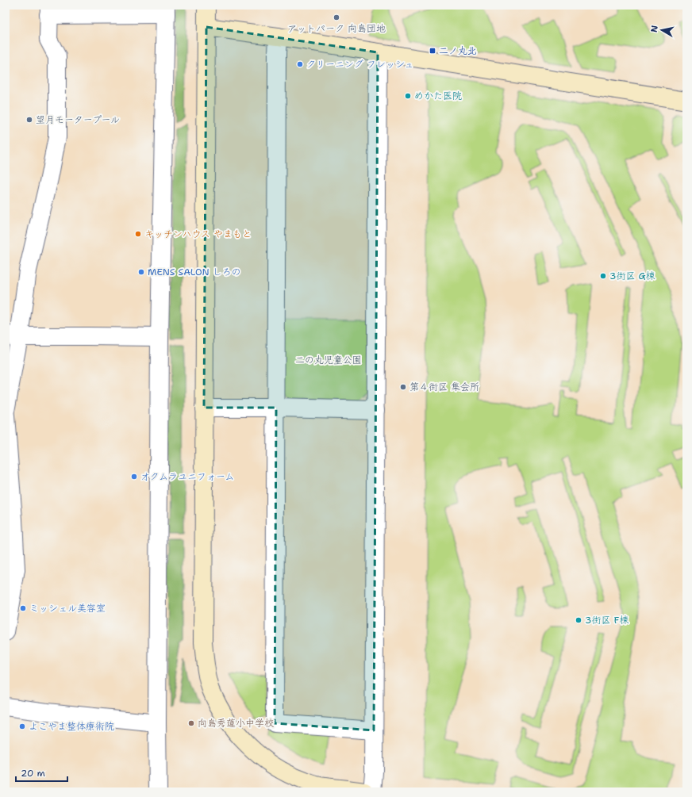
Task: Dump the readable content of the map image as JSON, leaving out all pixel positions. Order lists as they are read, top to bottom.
{
  "parks": ["二の丸児童公園"],
  "places": {
    "other": [
      "アットパーク 向島団地",
      "クリーニング フレッシュ",
      "めかた医院",
      "望月モータープール",
      "キッチンハウス やまもと",
      "MENS SALON しろの",
      "3街区 G棟",
      "第４街区 集会所",
      "オクムラユニフォーム",
      "ミッシェル美容室",
      "3街区 F棟",
      "向島秀蓮小中学校",
      "よこやま整体療術院"
    ],
    "transit": ["二ノ丸北"]
  },
  "scale_bar": "20 m",
  "north": "left"
}
